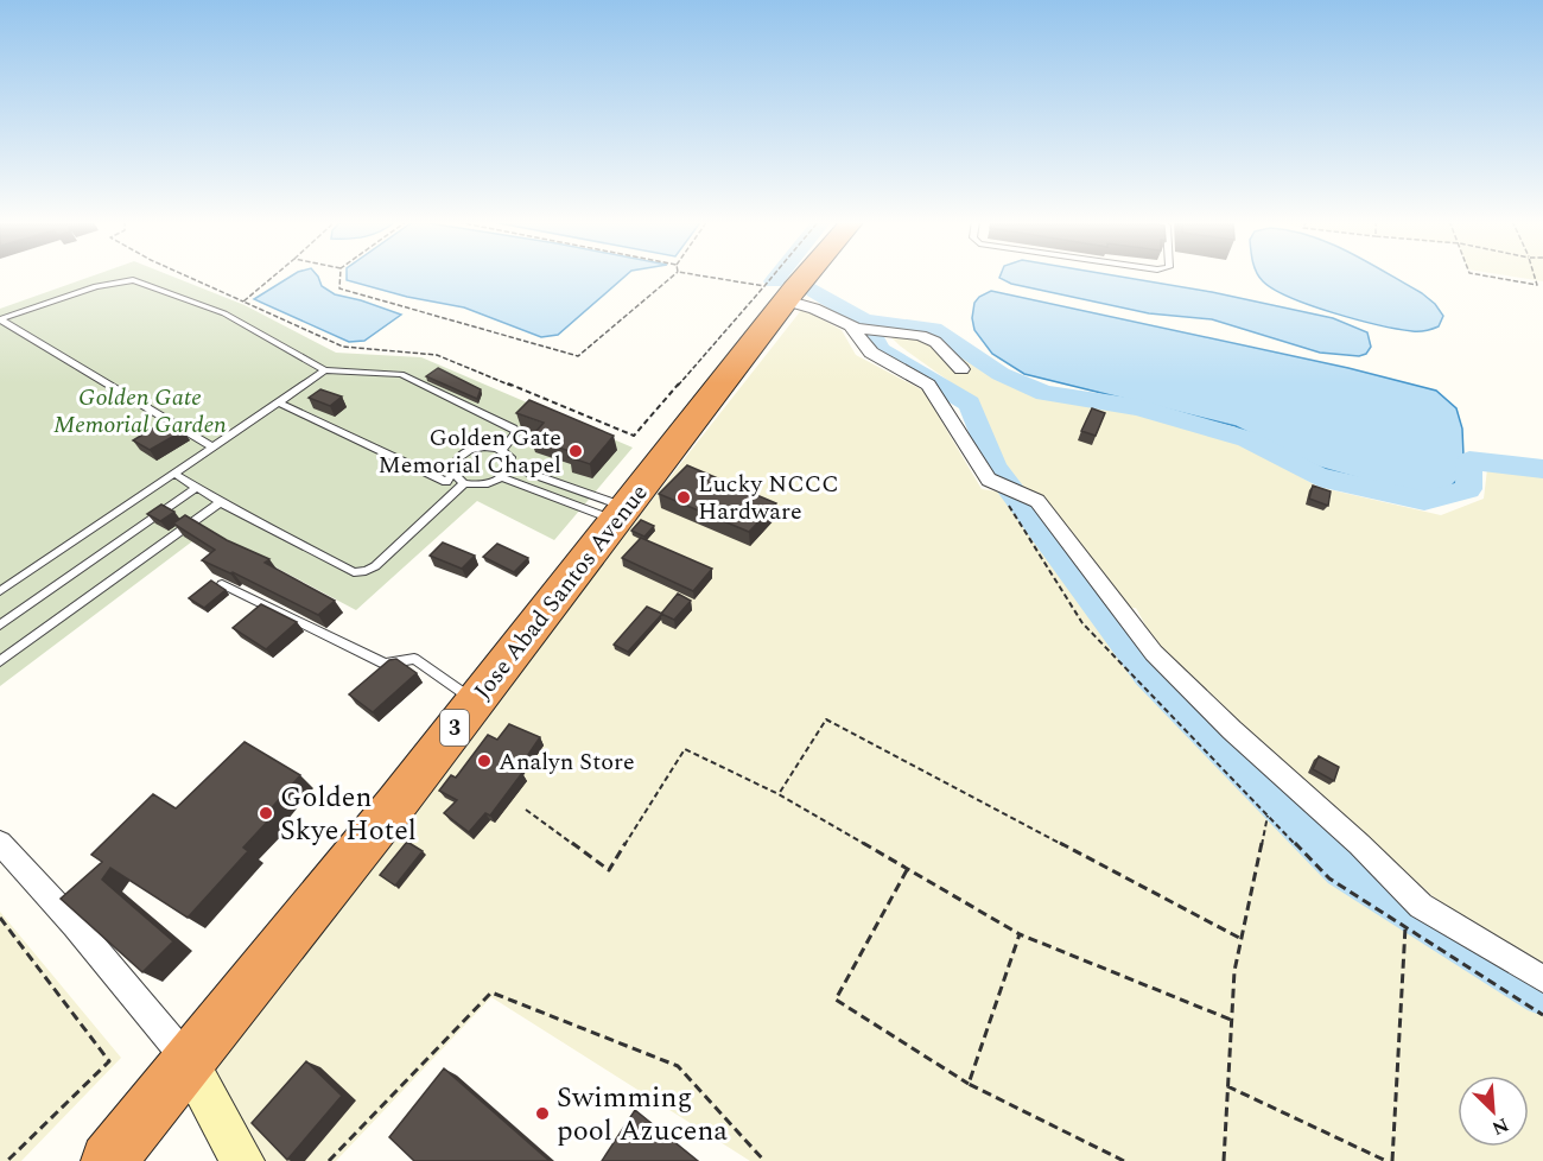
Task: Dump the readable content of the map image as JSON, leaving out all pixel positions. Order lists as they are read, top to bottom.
{
  "streets": {
    "highway": ["Jose Abad Santos Avenue", "3"]
  },
  "parks": ["Golden Gate Memorial Garden"],
  "places": [
    "Golden Gate Memorial Chapel",
    "Lucky NCCC Hardware",
    "Analyn Store",
    "Golden Skye Hotel",
    "Swimming pool Azucena"
  ],
  "north": "bottom right"
}
